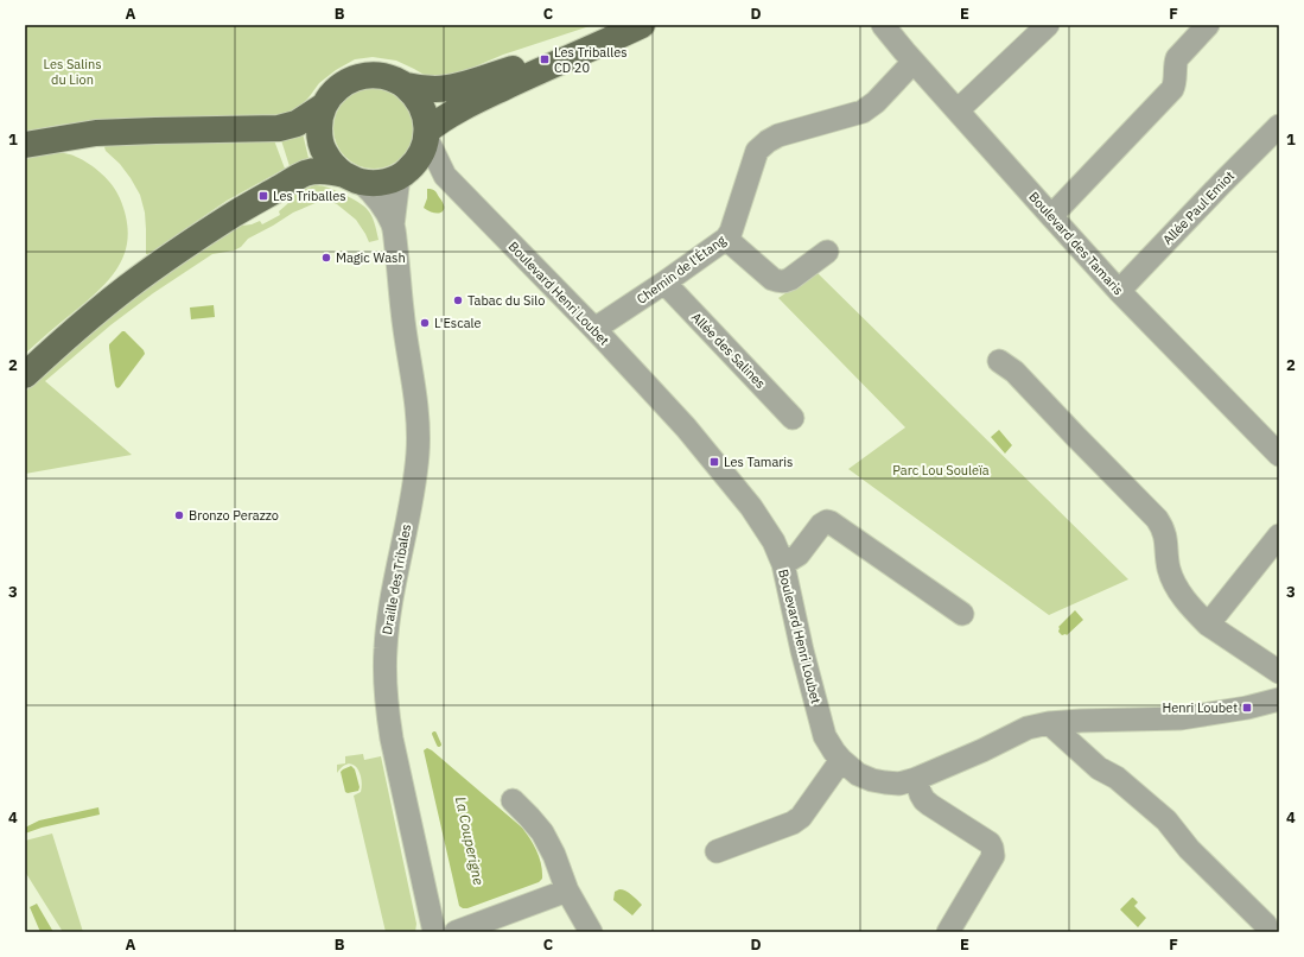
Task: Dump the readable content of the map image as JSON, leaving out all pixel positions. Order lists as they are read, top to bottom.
{
  "streets": {
    "street": [
      "Allée Paul Emiot",
      "Boulevard des Tamaris",
      "Chemin de l'Étang",
      "Boulevard Henri Loubet",
      "Allée des Salines",
      "Draille des Tribales"
    ]
  },
  "crossings": [
    ["Allée Paul Emiot", "Boulevard des Tamaris"],
    ["Boulevard des Tamaris", "Chemin de l'Étang"],
    ["Chemin de l'Étang", "Boulevard Henri Loubet"],
    ["Chemin de l'Étang", "Allée des Salines"],
    ["Boulevard Henri Loubet", "Draille des Tribales"]
  ],
  "water": ["La Couperigne"],
  "parks": ["Les Salins du Lion", "Parc Lou Souleïa"],
  "places": {
    "transit": [
      "Les Triballes CD 20",
      "Les Triballes",
      "Les Tamaris",
      "Henri Loubet"
    ],
    "other": [
      "Magic Wash",
      "Tabac du Silo",
      "L'Escale",
      "Bronzo Perazzo"
    ]
  },
  "grid": {
    "columns": [
      "A",
      "B",
      "C",
      "D",
      "E",
      "F"
    ],
    "rows": [
      "1",
      "2",
      "3",
      "4"
    ]
  }
}
